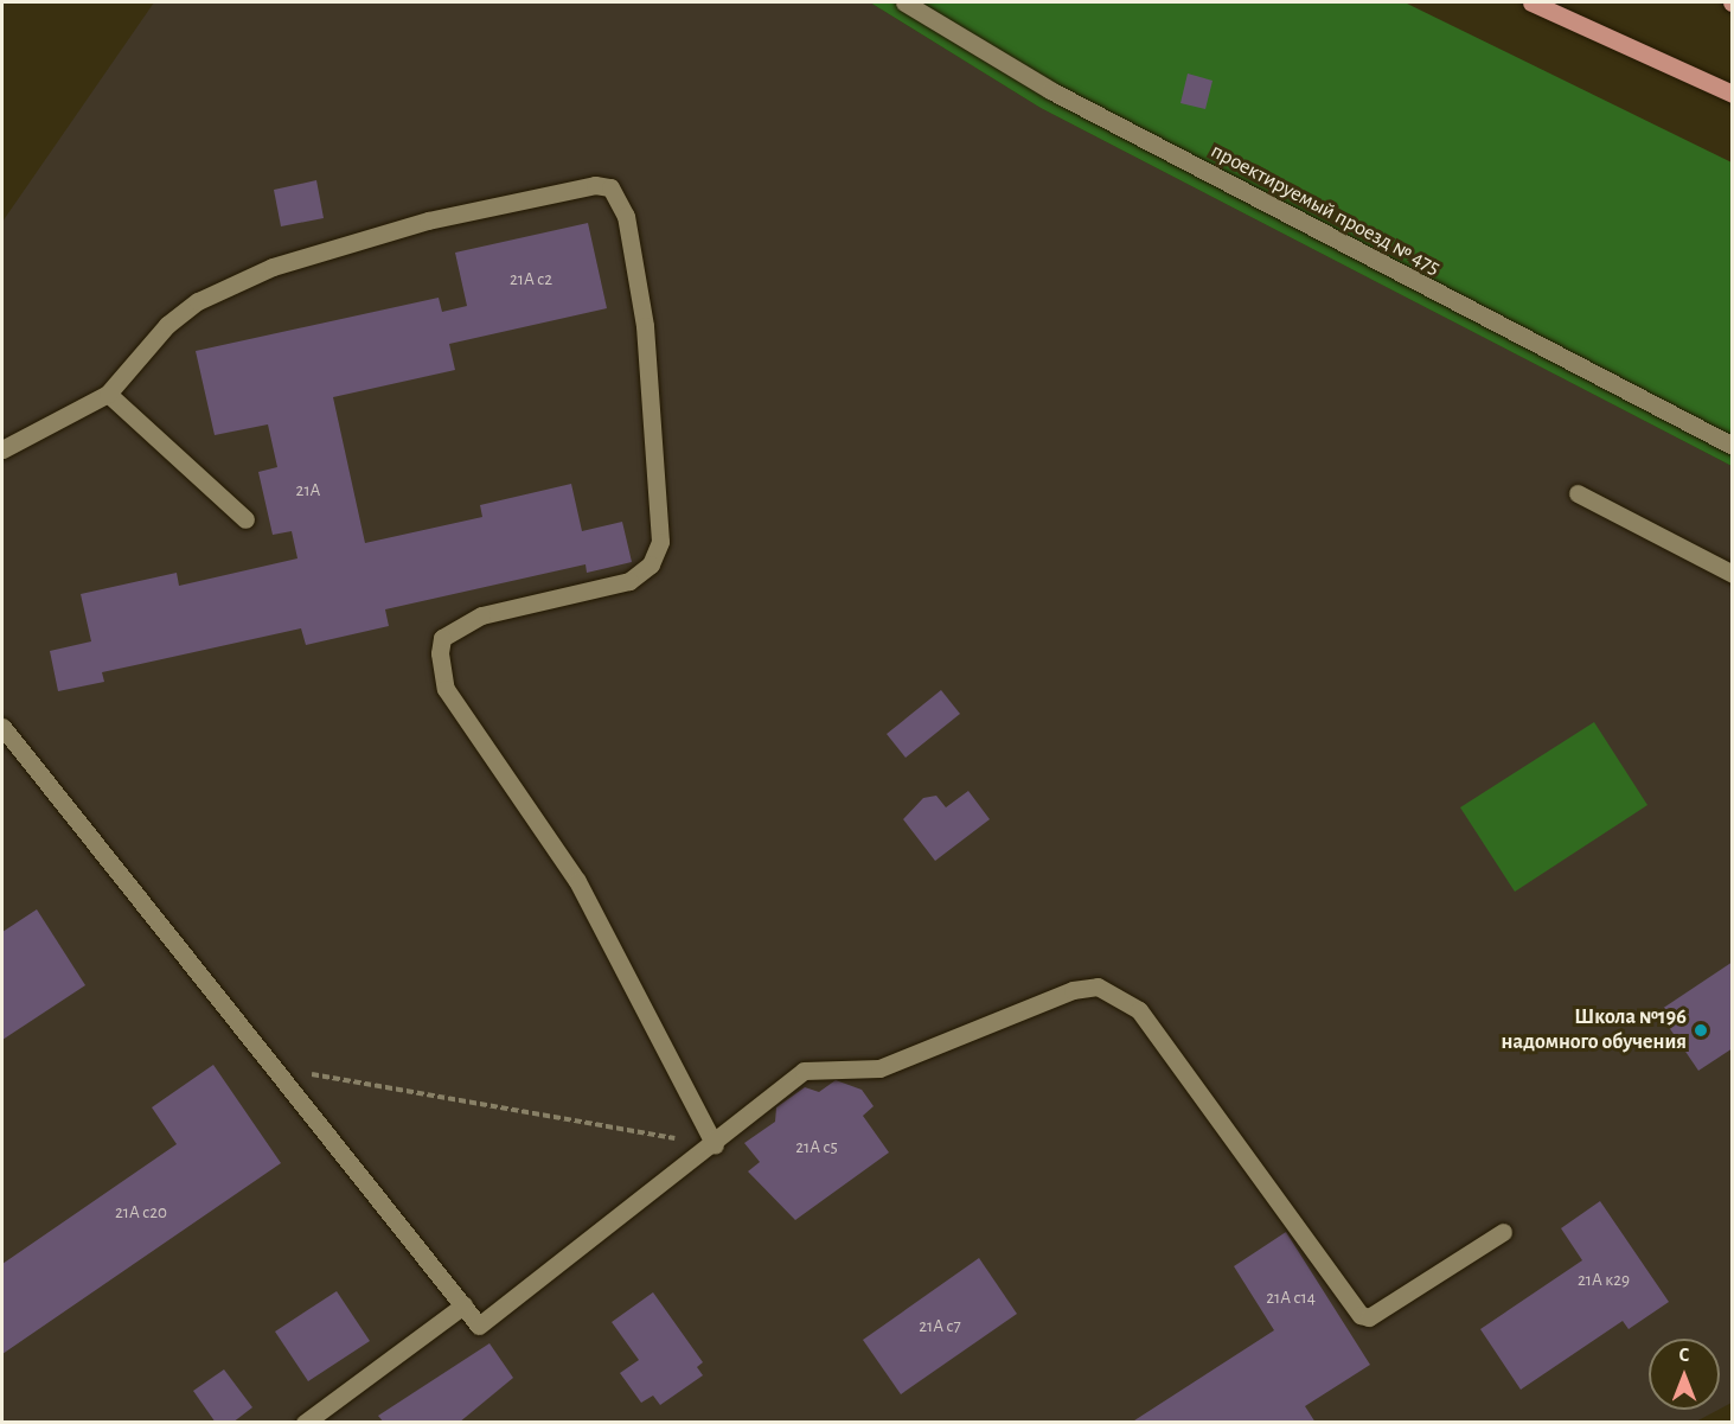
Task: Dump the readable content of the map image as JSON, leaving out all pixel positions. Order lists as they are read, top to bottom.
{
  "streets": {
    "street": ["проектируемый проезд № 475"]
  },
  "places": ["Школа №196 надомного обучения"],
  "house_numbers": [
    "21А с2",
    "21А",
    "21А с5",
    "21А с20",
    "21А к29",
    "21А с14",
    "21А с7"
  ],
  "north": "top"
}
